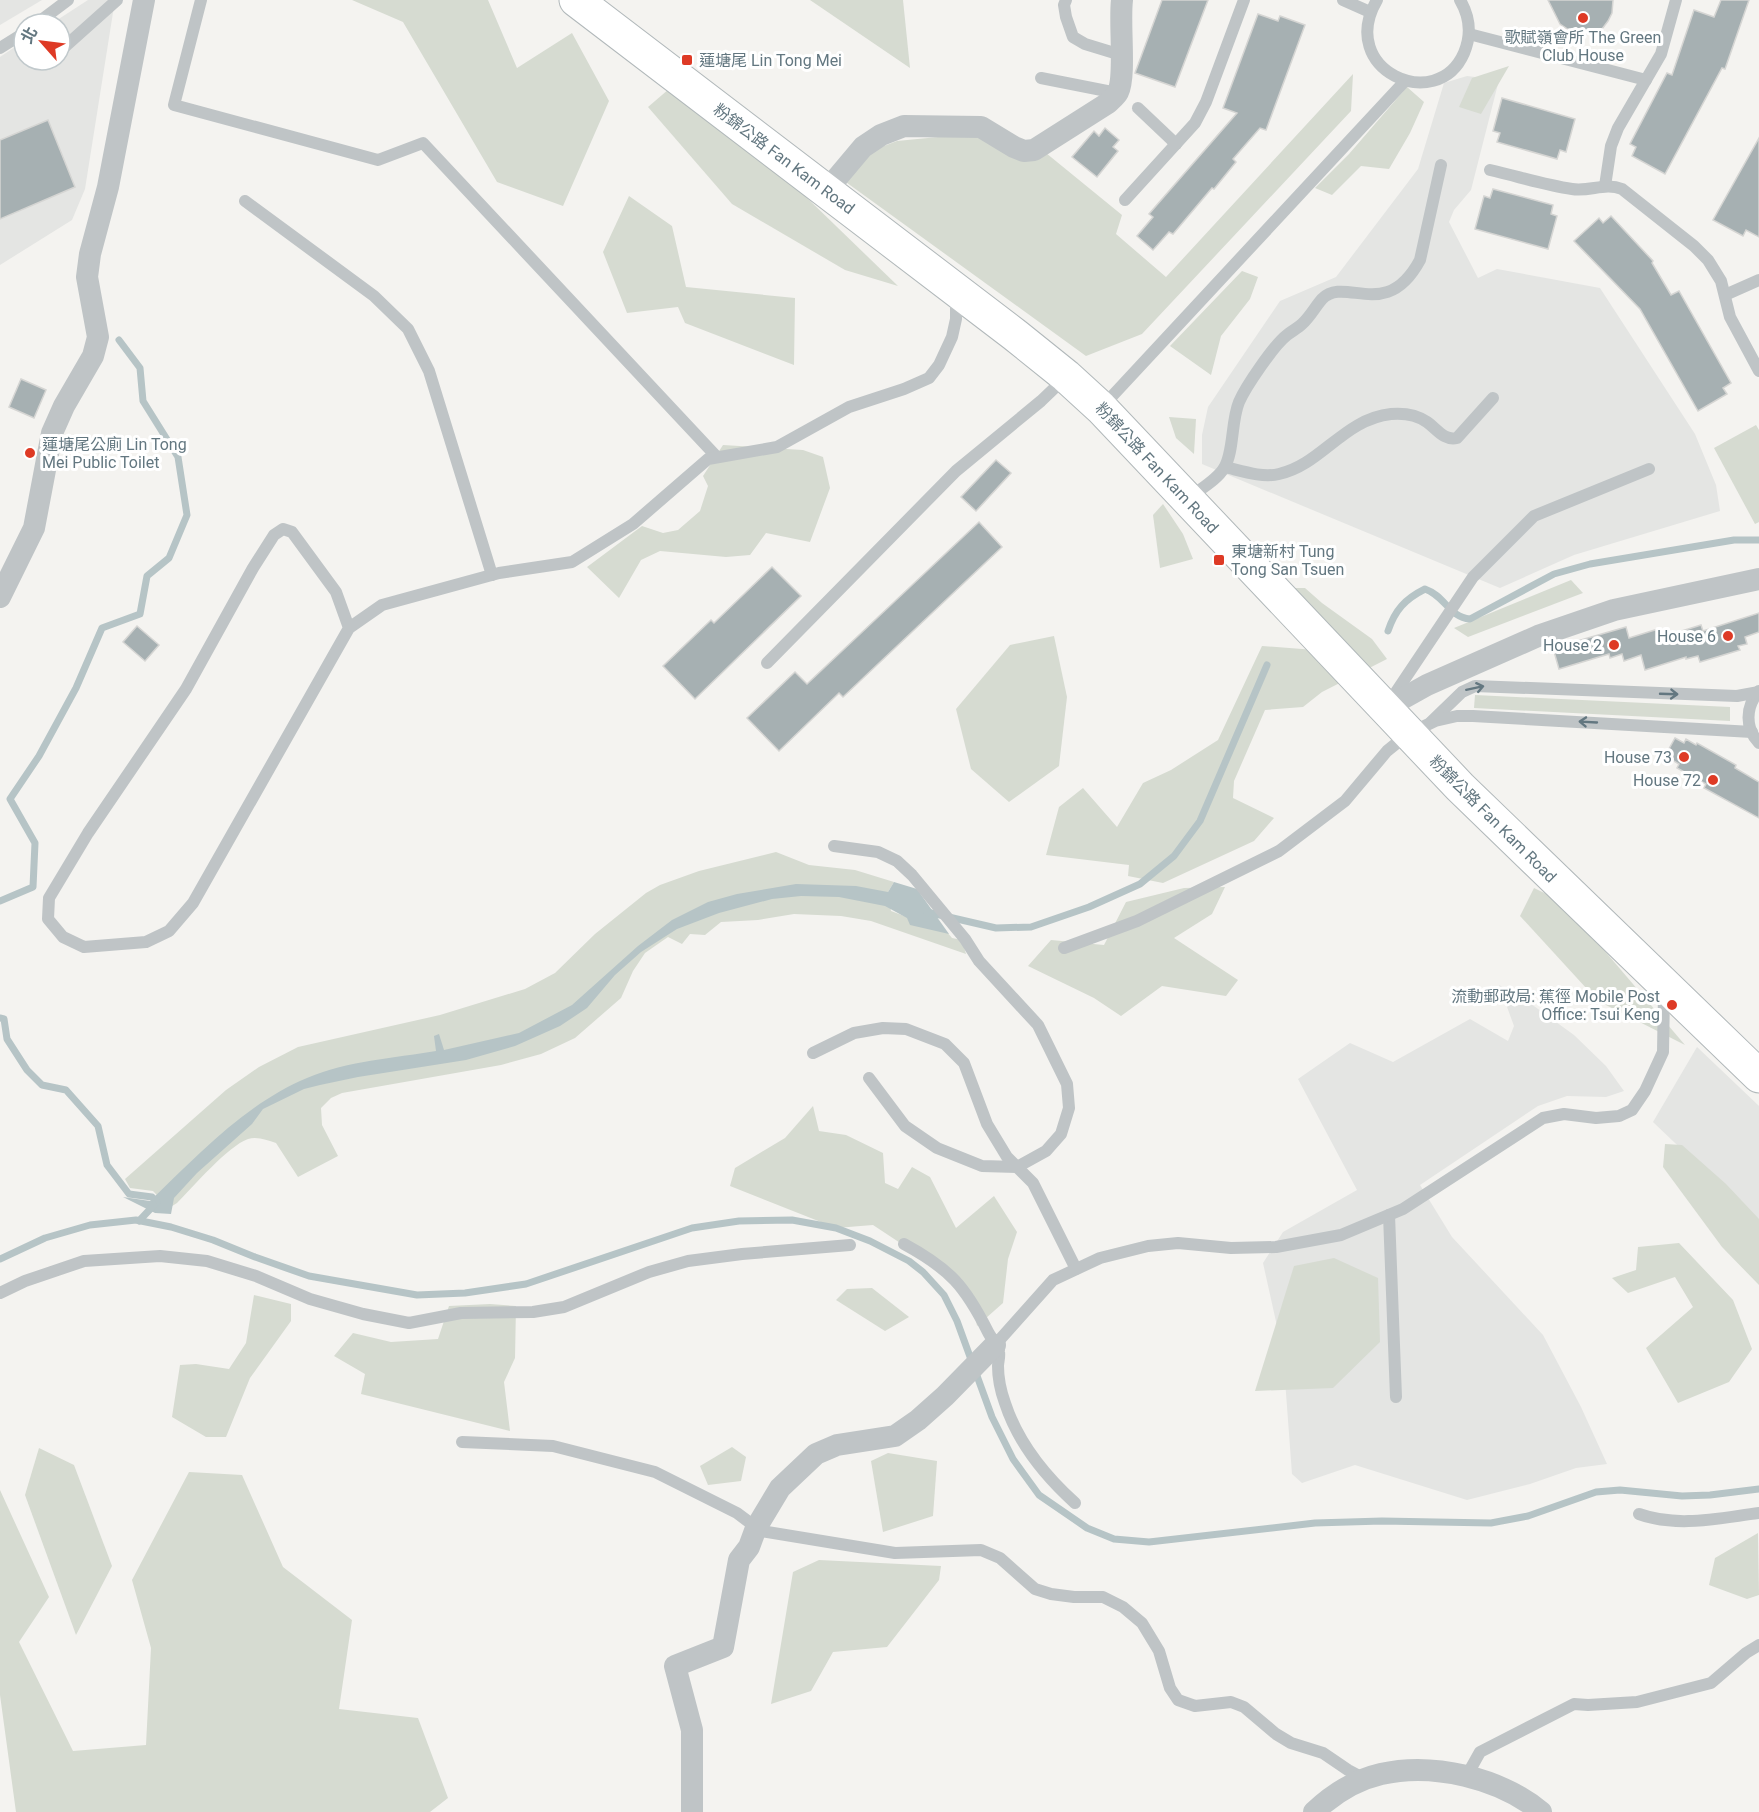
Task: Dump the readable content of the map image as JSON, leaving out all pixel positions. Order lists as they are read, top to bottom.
{
  "streets": {
    "main road": ["粉錦公路 Fan Kam Road"]
  },
  "places": {
    "other": [
      "歌賦嶺會所 The Green Club House",
      "蓮塘尾公廁 Lin Tong Mei Public Toilet",
      "House 6",
      "House 2",
      "House 73",
      "House 72",
      "流動郵政局: 蕉徑 Mobile Post Office: Tsui Keng"
    ],
    "transit": ["蓮塘尾 Lin Tong Mei", "東塘新村 Tung Tong San Tsuen"]
  },
  "north": "top left"
}
